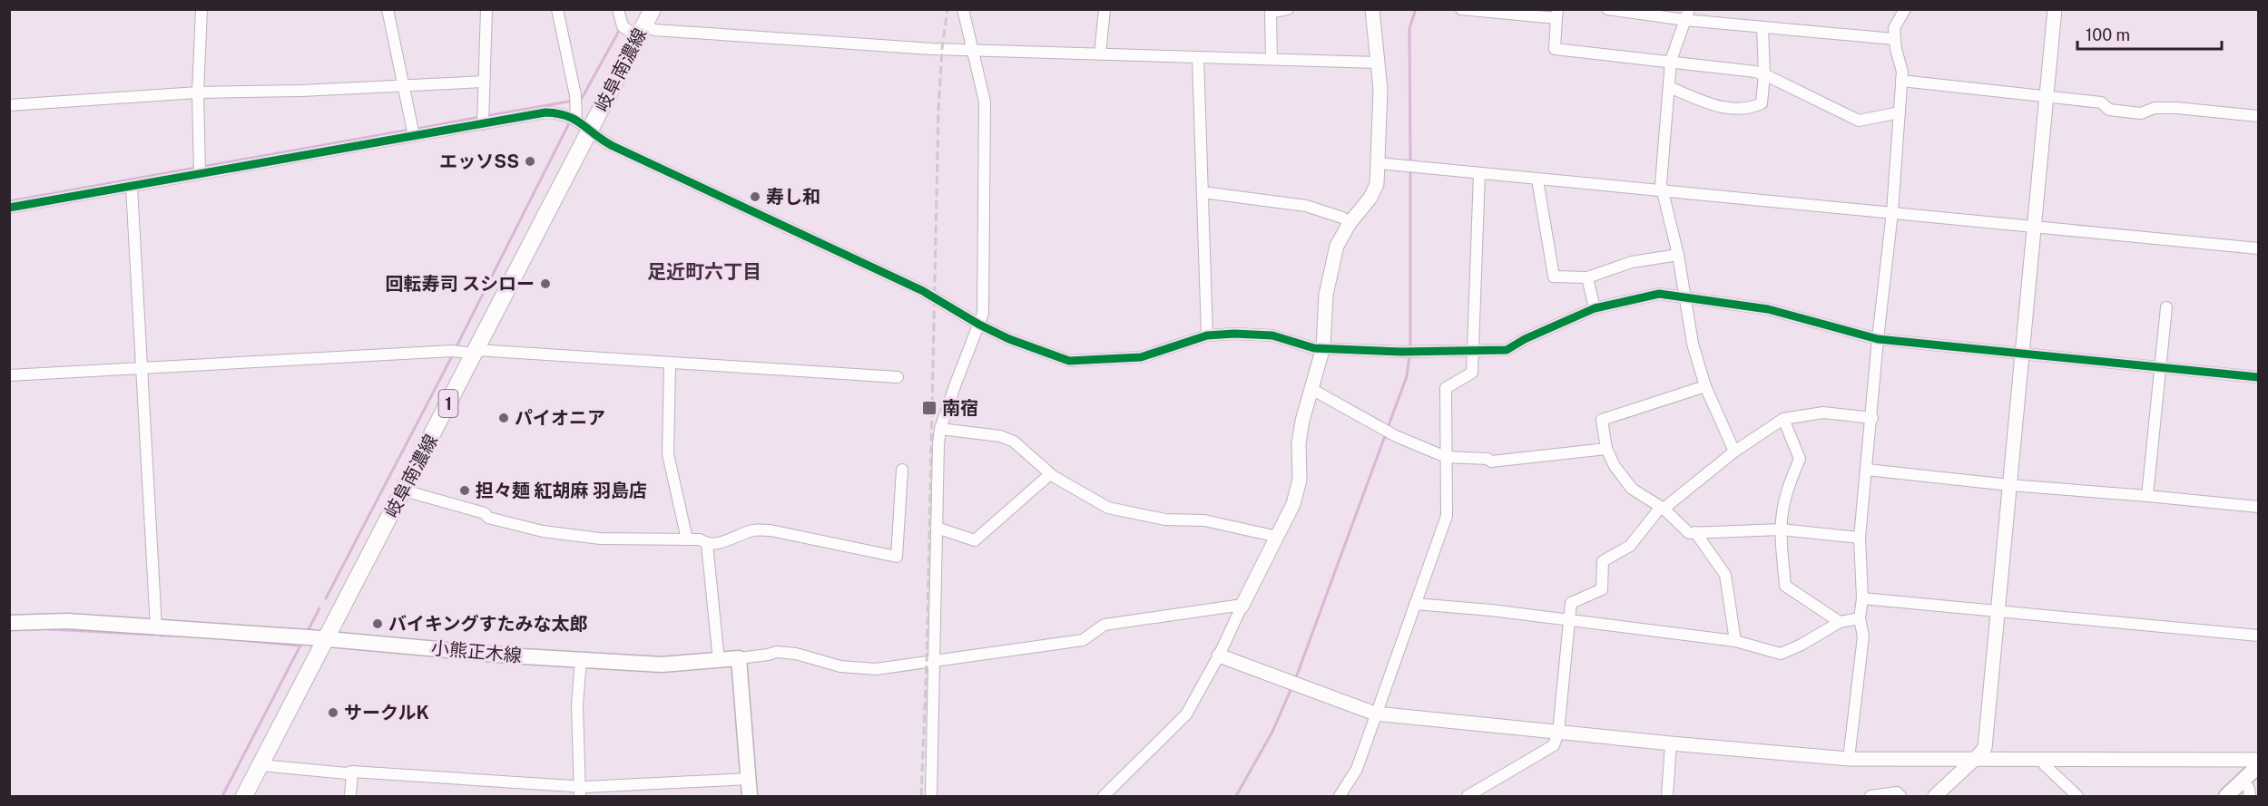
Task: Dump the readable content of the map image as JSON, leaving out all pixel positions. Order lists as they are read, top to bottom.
{
  "streets": {
    "main road": ["岐阜南濃線", "1", "小熊正木線"]
  },
  "crossings": [
    ["岐阜南濃線", "小熊正木線"]
  ],
  "districts": ["足近町六丁目"],
  "places": {
    "other": [
      "エッソSS",
      "寿し和",
      "回転寿司 スシロー",
      "パイオニア",
      "担々麺 紅胡麻 羽島店",
      "バイキングすたみな太郎",
      "サークルK"
    ],
    "transit": ["南宿"]
  },
  "scale_bar": "100 m"
}
